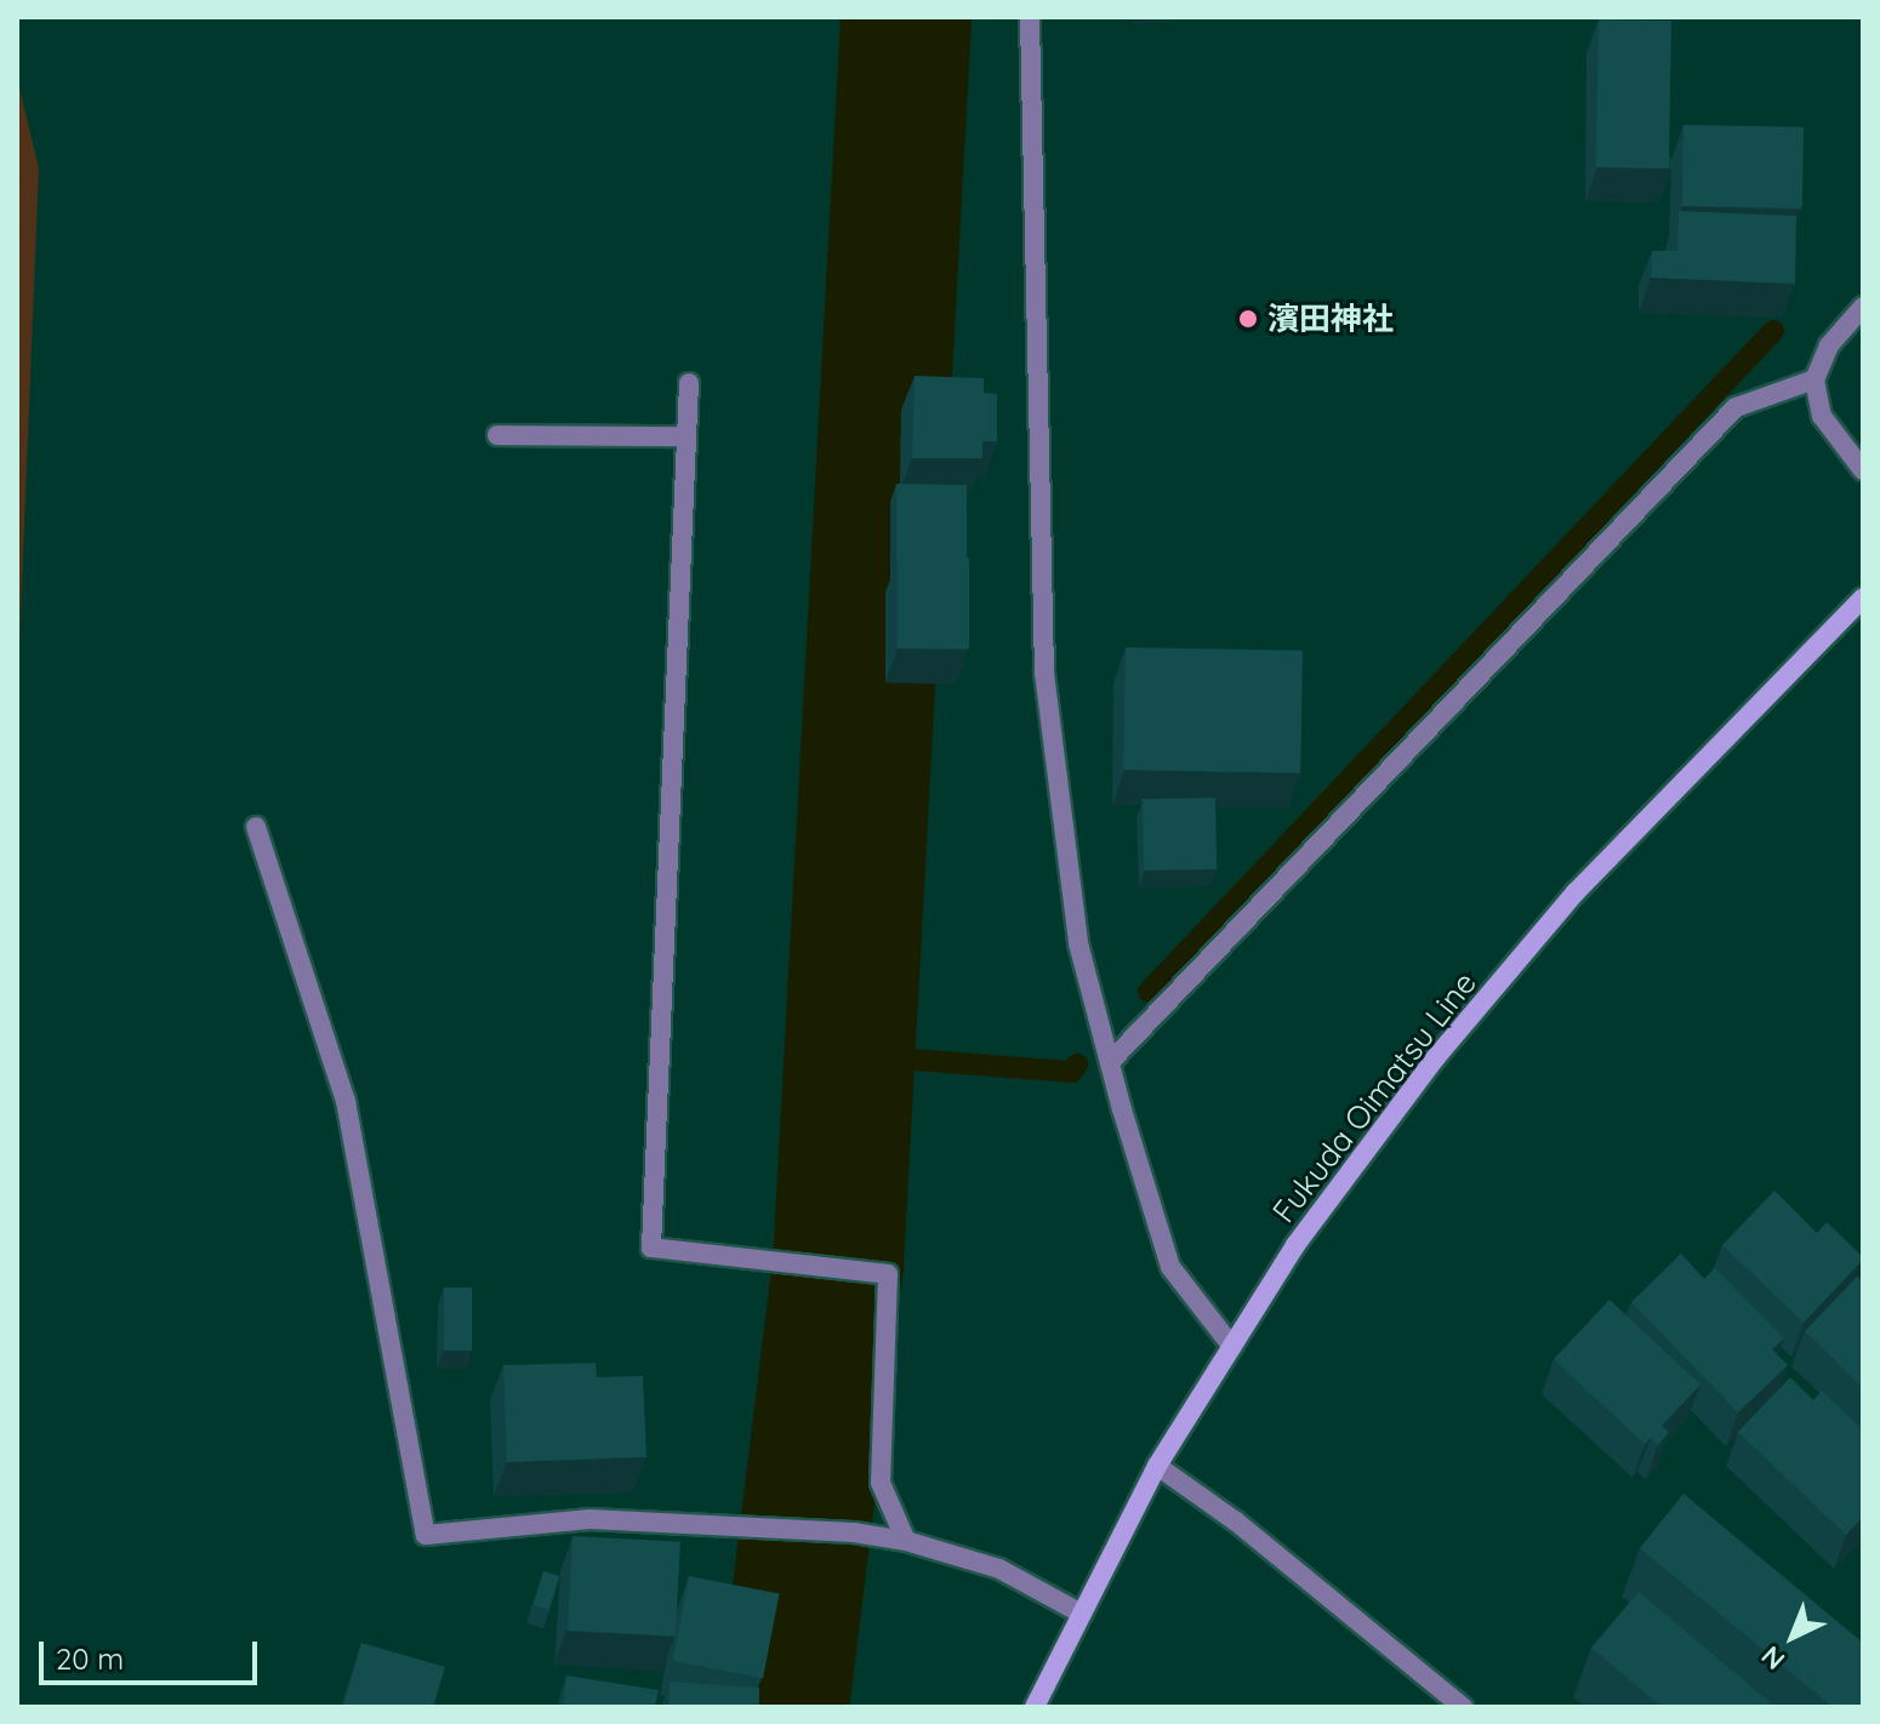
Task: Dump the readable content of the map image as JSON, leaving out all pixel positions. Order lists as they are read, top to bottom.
{
  "streets": {
    "main road": ["Fukuda Oimatsu Line"]
  },
  "places": ["濱田神社"],
  "scale_bar": "20 m",
  "north": "bottom left"
}
